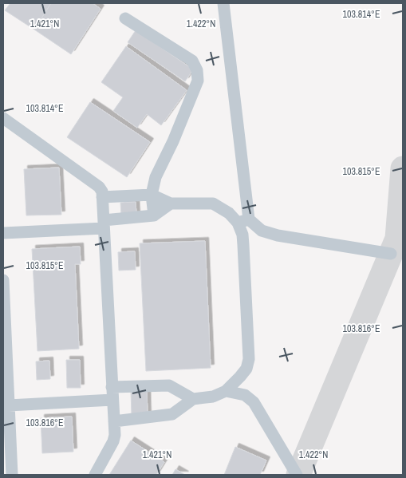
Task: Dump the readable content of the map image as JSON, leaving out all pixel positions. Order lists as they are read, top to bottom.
{
  "coordinates": [
    "103.814°E",
    "1.421°N",
    "1.422°N",
    "103.815°E",
    "103.816°E"
  ]
}
